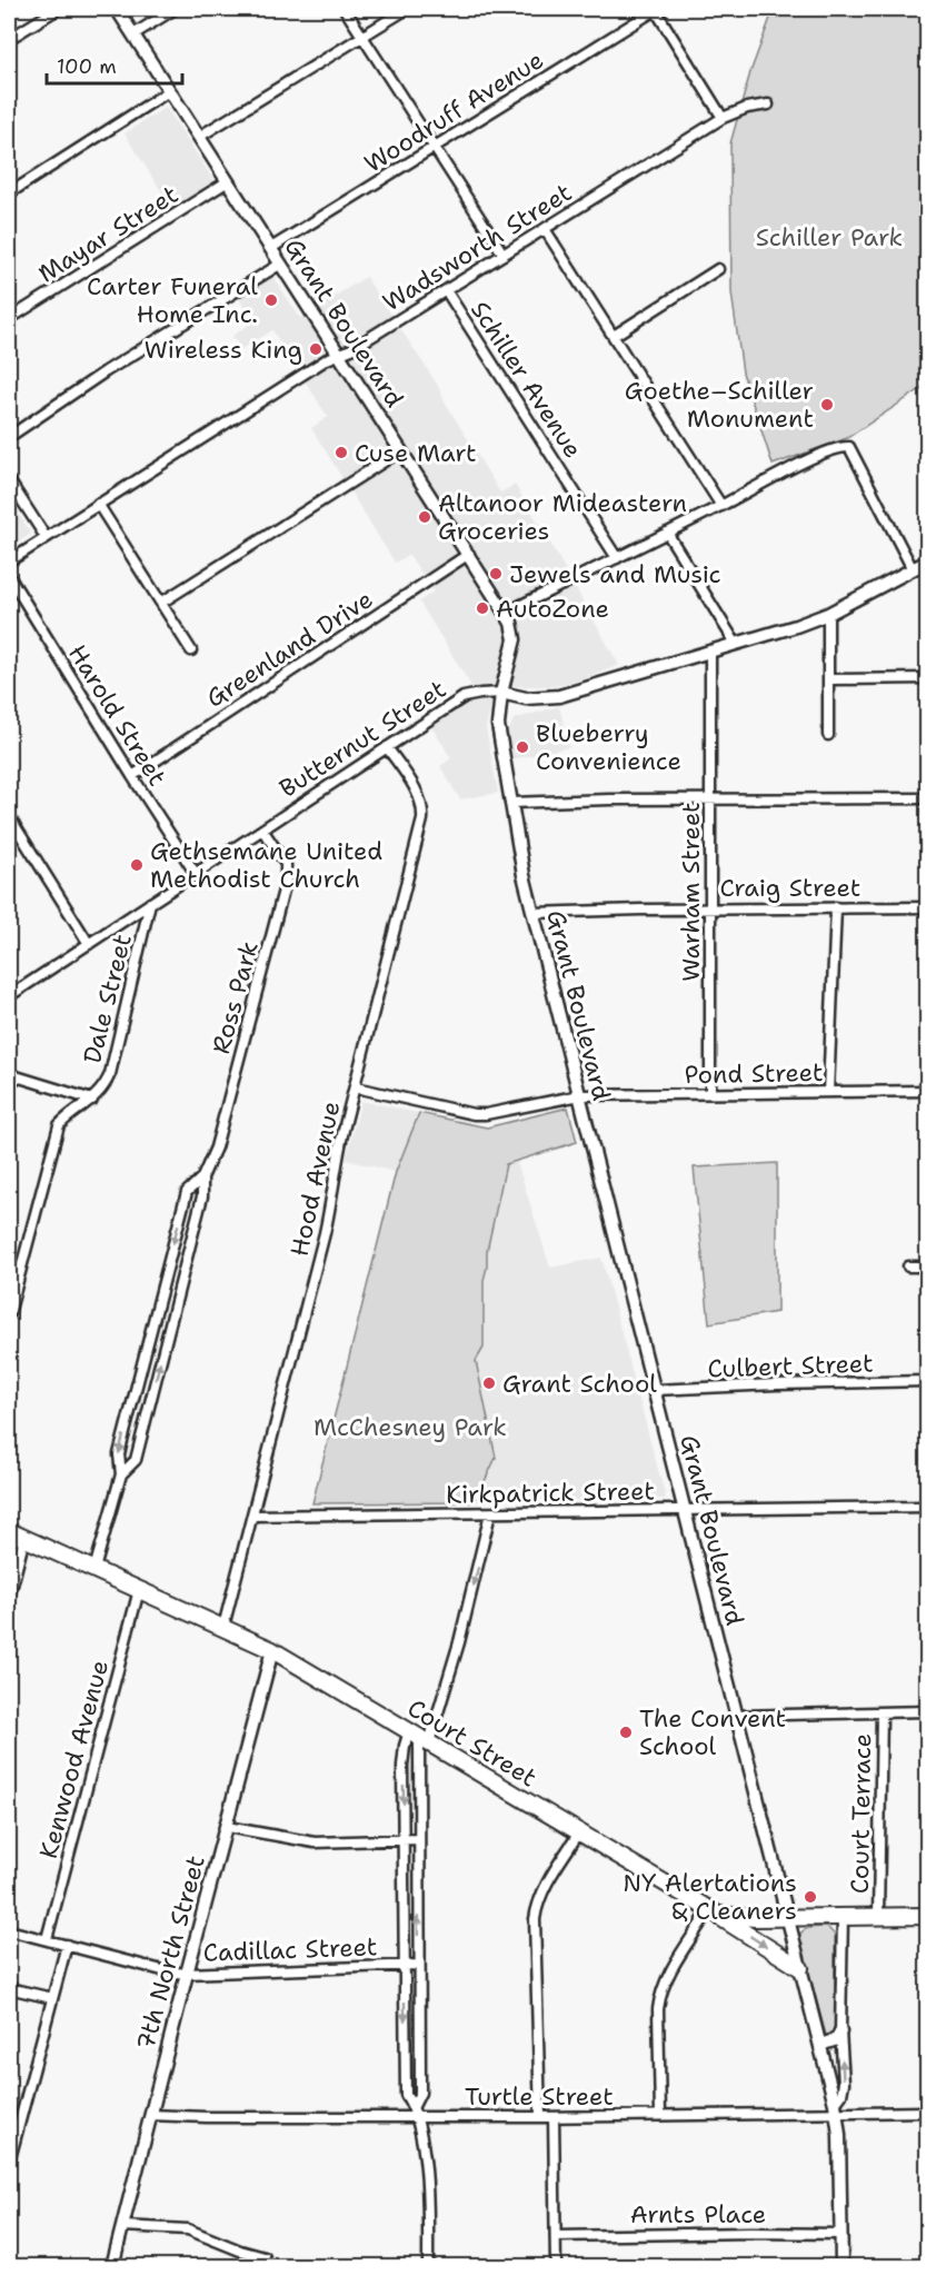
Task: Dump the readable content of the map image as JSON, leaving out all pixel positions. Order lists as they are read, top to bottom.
{
  "streets": {
    "main road": ["Court Street"],
    "street": [
      "Woodruff Avenue",
      "Mayar Street",
      "Wadsworth Street",
      "Grant Boulevard",
      "Schiller Avenue",
      "Greenland Drive",
      "Harold Street",
      "Butternut Street",
      "Craig Street",
      "Warham Street",
      "Ross Park",
      "Dale Street",
      "Pond Street",
      "Hood Avenue",
      "Culbert Street",
      "Kirkpatrick Street",
      "Kenwood Avenue",
      "Court Terrace",
      "Cadillac Street",
      "7th North Street",
      "Turtle Street",
      "Arnts Place"
    ]
  },
  "crossings": [
    ["Woodruff Avenue", "Grant Boulevard"],
    ["Mayar Street", "Grant Boulevard"],
    ["Wadsworth Street", "Grant Boulevard"],
    ["Wadsworth Street", "Schiller Avenue"],
    ["Grant Boulevard", "Greenland Drive"],
    ["Grant Boulevard", "Butternut Street"],
    ["Grant Boulevard", "Craig Street"],
    ["Grant Boulevard", "Pond Street"],
    ["Grant Boulevard", "Culbert Street"],
    ["Grant Boulevard", "Kirkpatrick Street"],
    ["Grant Boulevard", "Court Street"],
    ["Grant Boulevard", "Turtle Street"],
    ["Grant Boulevard", "Arnts Place"],
    ["Greenland Drive", "Harold Street"],
    ["Harold Street", "Butternut Street"],
    ["Butternut Street", "Warham Street"],
    ["Butternut Street", "Ross Park"],
    ["Butternut Street", "Dale Street"],
    ["Butternut Street", "Hood Avenue"],
    ["Craig Street", "Warham Street"],
    ["Warham Street", "Pond Street"],
    ["Ross Park", "Court Street"],
    ["Pond Street", "Hood Avenue"],
    ["Hood Avenue", "Kirkpatrick Street"],
    ["Hood Avenue", "Court Street"],
    ["Court Street", "Kenwood Avenue"],
    ["Court Street", "Court Terrace"],
    ["Court Street", "7th North Street"],
    ["Kenwood Avenue", "Cadillac Street"],
    ["Cadillac Street", "7th North Street"],
    ["7th North Street", "Turtle Street"]
  ],
  "parks": ["Schiller Park", "McChesney Park"],
  "places": [
    "Carter Funeral Home Inc.",
    "Wireless King",
    "Goethe–Schiller Monument",
    "Cuse Mart",
    "Altanoor Mideastern Groceries",
    "Jewels and Music",
    "AutoZone",
    "Blueberry Convenience",
    "Gethsemane United Methodist Church",
    "Grant School",
    "The Convent School",
    "NY Alertations & Cleaners"
  ],
  "scale_bar": "100 m"
}
